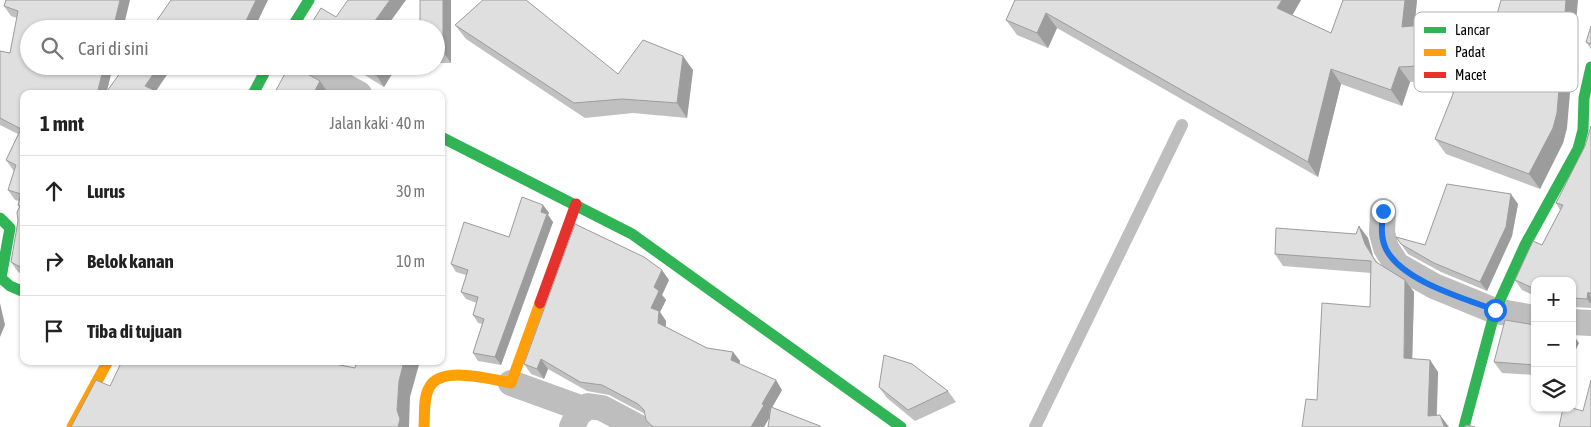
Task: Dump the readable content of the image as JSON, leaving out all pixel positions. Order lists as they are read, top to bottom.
{
  "legend": ["Lancar", "Padat", "Macet"],
  "page": {
    "search": "Cari di sini",
    "heading": ["1 mnt", "Jalan kaki · 40 m"],
    "list": [
      ["Lurus", "30 m"],
      ["Belok kanan", "10 m"],
      "Tiba di tujuan"
    ],
    "map_buttons": ["+", "−"]
  }
}
